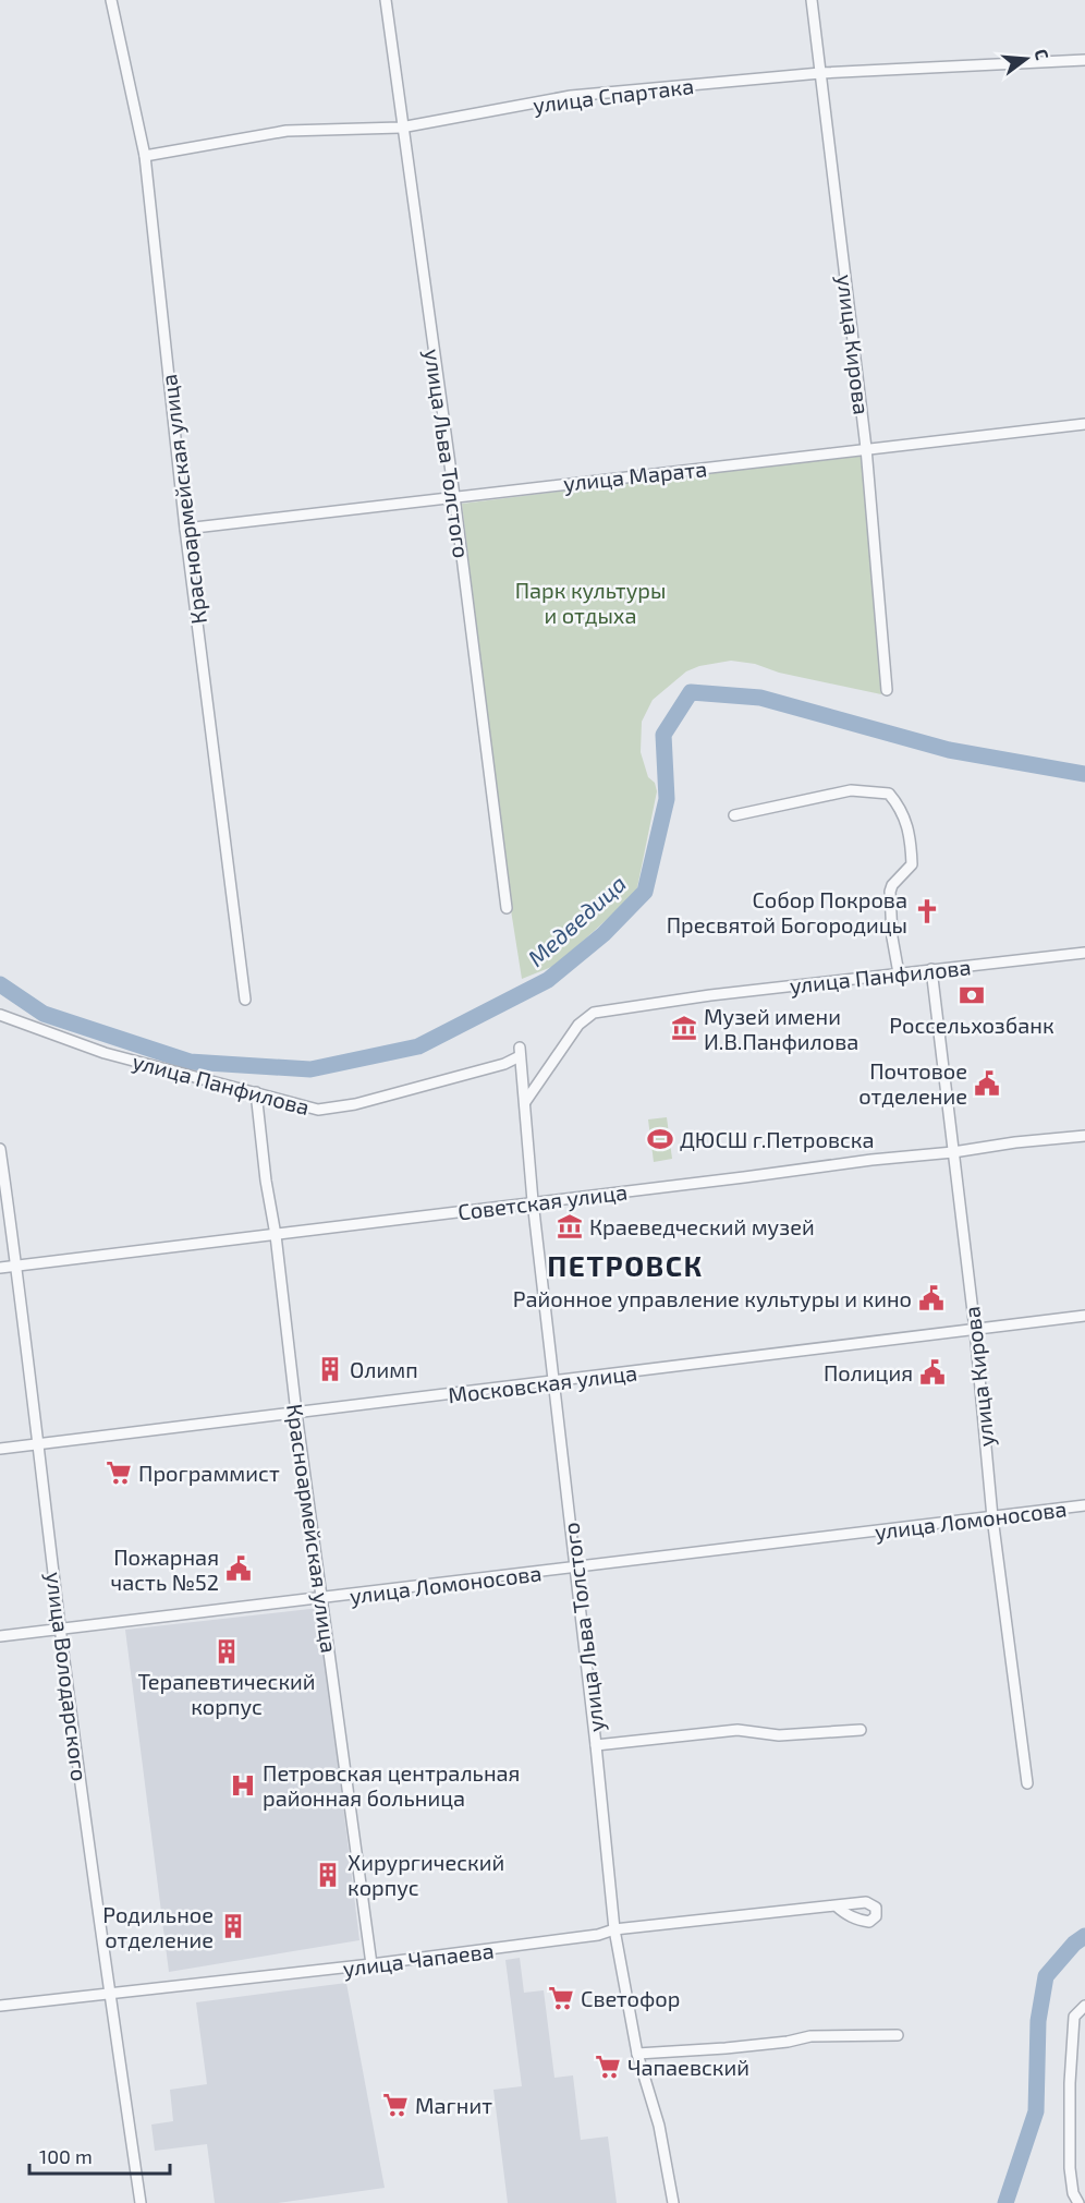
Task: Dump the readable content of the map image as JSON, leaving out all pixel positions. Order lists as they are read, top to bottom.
{
  "streets": {
    "street": [
      "улица Спартака",
      "улица Кирова",
      "улица Льва Толстого",
      "улица Марата",
      "Красноармейская улица",
      "улица Панфилова",
      "Советская улица",
      "Московская улица",
      "улица Ломоносова",
      "улица Володарского",
      "улица Чапаева"
    ]
  },
  "crossings": [
    ["улица Спартака", "улица Кирова"],
    ["улица Спартака", "улица Льва Толстого"],
    ["улица Спартака", "Красноармейская улица"],
    ["улица Кирова", "улица Марата"],
    ["улица Кирова", "улица Панфилова"],
    ["улица Кирова", "Советская улица"],
    ["улица Кирова", "Московская улица"],
    ["улица Кирова", "улица Ломоносова"],
    ["улица Льва Толстого", "улица Марата"],
    ["улица Льва Толстого", "улица Панфилова"],
    ["улица Льва Толстого", "Советская улица"],
    ["улица Льва Толстого", "Московская улица"],
    ["улица Льва Толстого", "улица Ломоносова"],
    ["улица Льва Толстого", "улица Чапаева"],
    ["улица Марата", "Красноармейская улица"],
    ["Красноармейская улица", "улица Панфилова"],
    ["Красноармейская улица", "Советская улица"],
    ["Красноармейская улица", "Московская улица"],
    ["Красноармейская улица", "улица Ломоносова"],
    ["Красноармейская улица", "улица Чапаева"],
    ["Советская улица", "улица Володарского"],
    ["Московская улица", "улица Володарского"],
    ["улица Ломоносова", "улица Володарского"],
    ["улица Володарского", "улица Чапаева"]
  ],
  "districts": ["ПЕТРОВСК"],
  "water": ["Медведица"],
  "parks": ["Парк культуры и отдыха"],
  "places": {
    "church": ["Собор Покрова Пресвятой Богородицы"],
    "bank": ["Россельхозбанк"],
    "museum": ["Музей имени И.В.Панфилова", "Краеведческий музей"],
    "public building": [
      "Почтовое отделение",
      "Районное управление культуры и кино",
      "Полиция",
      "Пожарная часть №52"
    ],
    "sports": ["ДЮСШ г.Петровска"],
    "building": [
      "Олимп",
      "Терапевтический корпус",
      "Хирургический корпус",
      "Родильное отделение"
    ],
    "supermarket": [
      "Программист",
      "Светофор",
      "Чапаевский",
      "Магнит"
    ],
    "hospital": ["Петровская центральная районная больница"]
  },
  "scale_bar": "100 m",
  "north": "right"
}
